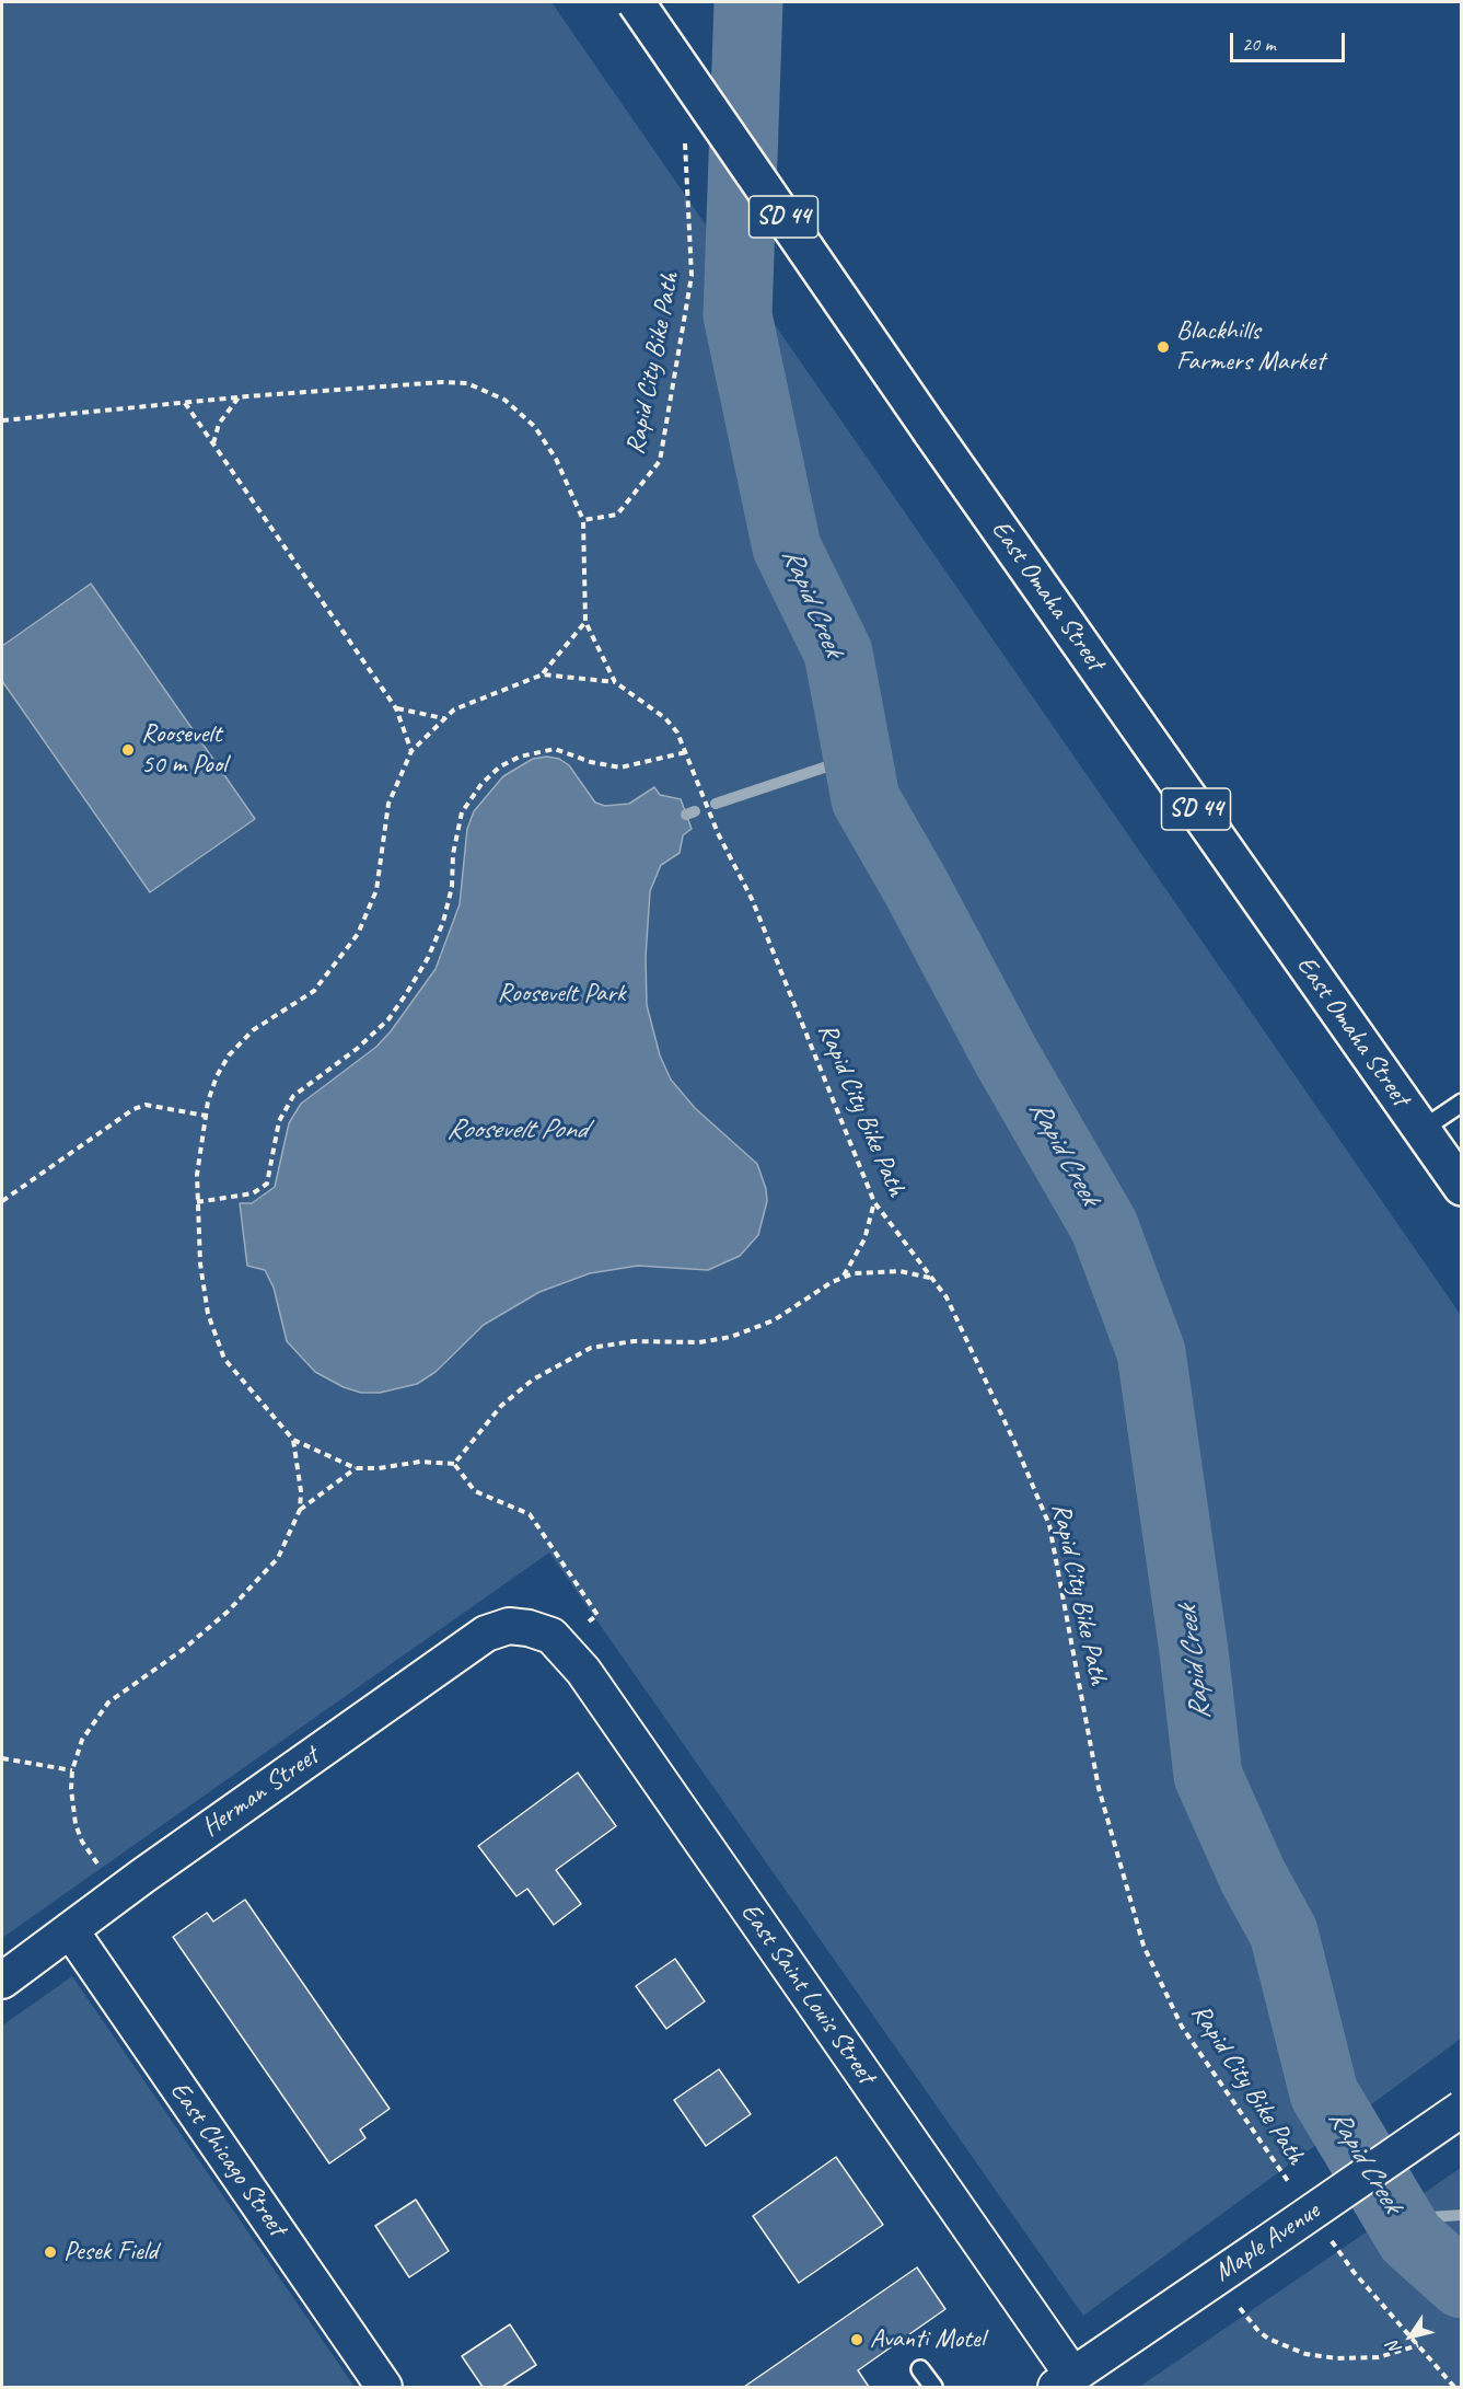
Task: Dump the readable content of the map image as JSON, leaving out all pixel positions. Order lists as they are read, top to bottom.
{
  "streets": {
    "main road": ["SD 44", "East Omaha Street"],
    "street": [
      "Herman Street",
      "East Saint Louis Street",
      "East Chicago Street",
      "Maple Avenue"
    ],
    "path": ["Rapid City Bike Path"]
  },
  "crossings": [
    ["Herman Street", "East Saint Louis Street"],
    ["Herman Street", "East Chicago Street"],
    ["East Saint Louis Street", "Maple Avenue"]
  ],
  "water": ["Rapid Creek", "Roosevelt Pond"],
  "parks": ["Roosevelt Park"],
  "places": [
    "Blackhills Farmers Market",
    "Roosevelt 50 m Pool",
    "Pesek Field",
    "Avanti Motel"
  ],
  "scale_bar": "20 m",
  "north": "bottom left"
}
